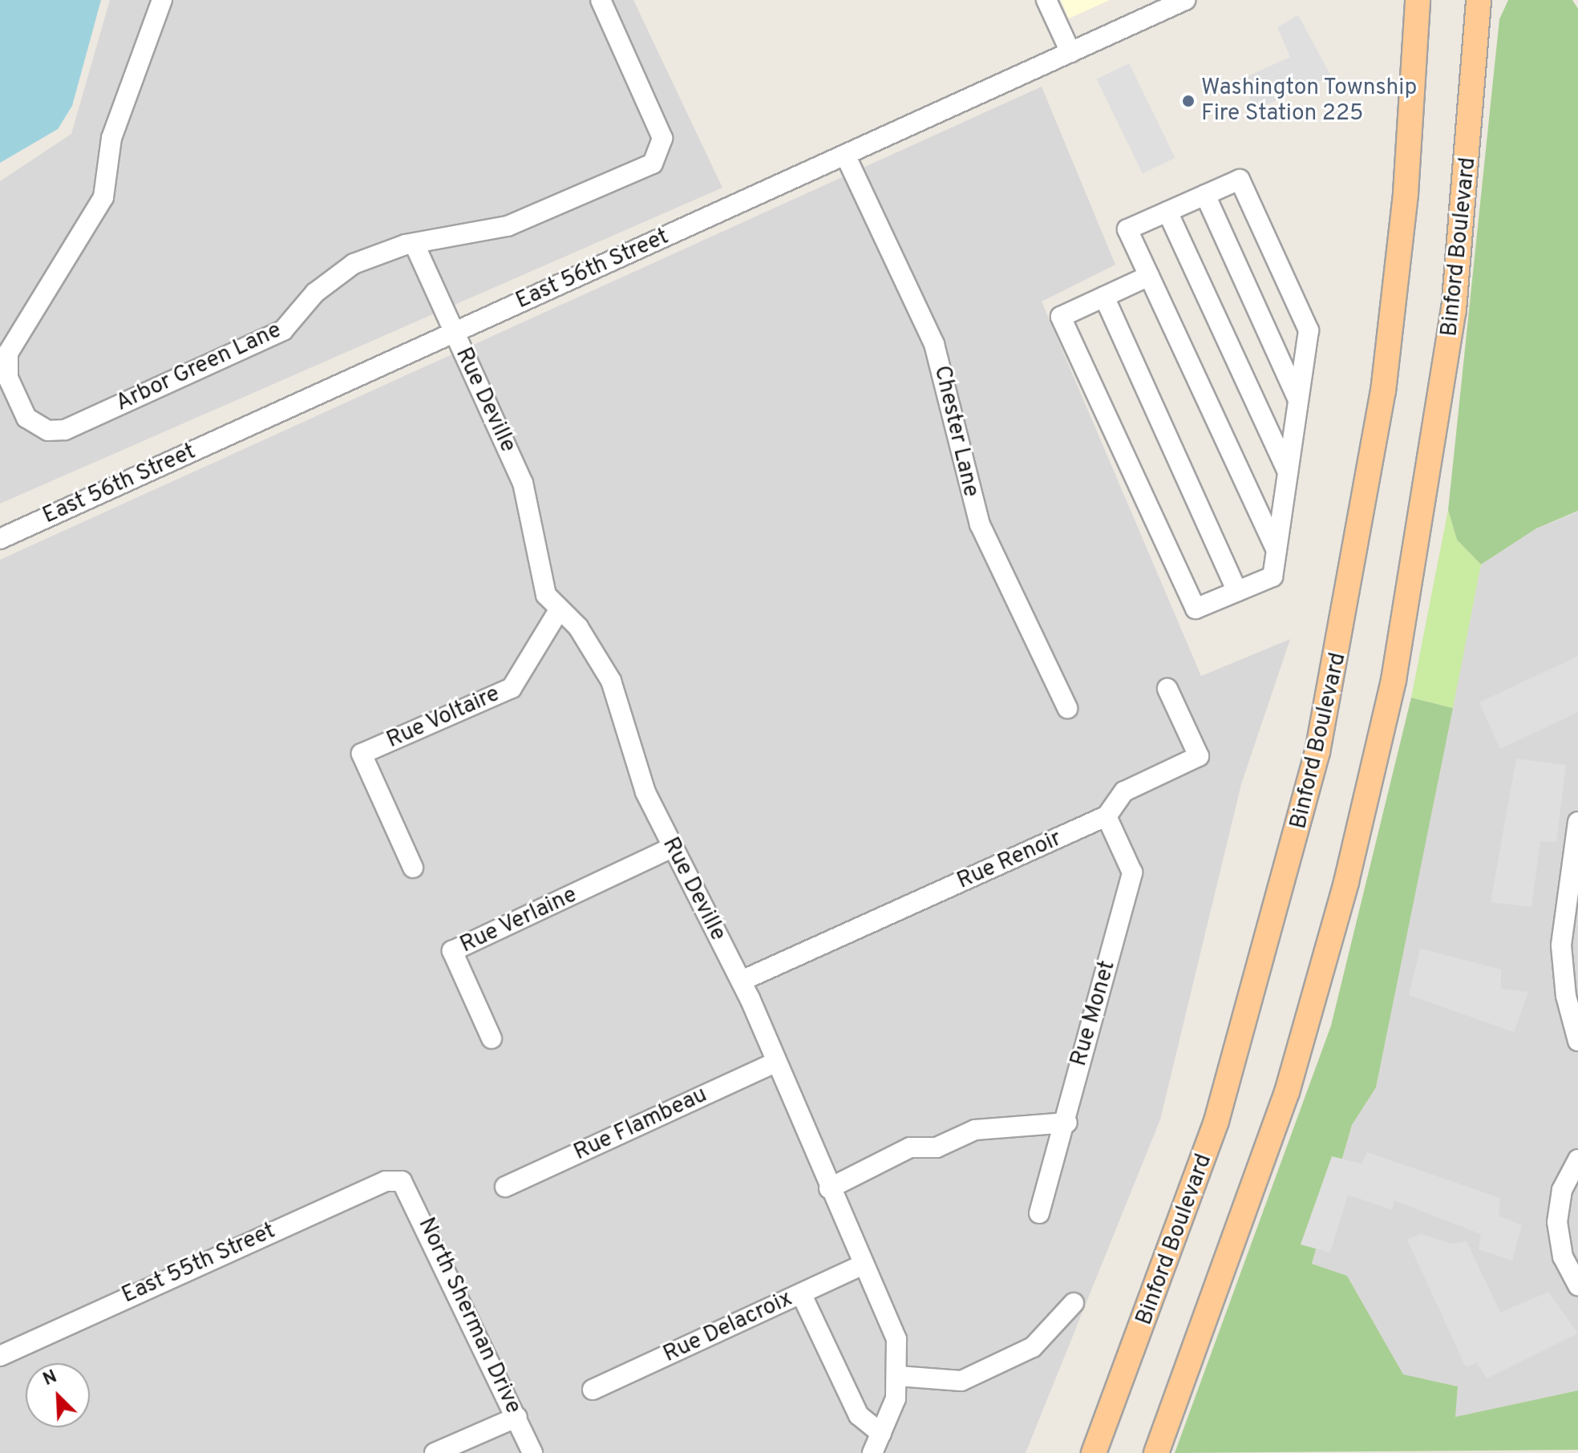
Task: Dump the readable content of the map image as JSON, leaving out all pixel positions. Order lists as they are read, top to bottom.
{
  "streets": {
    "main road": ["Binford Boulevard"],
    "street": [
      "East 56th Street",
      "Arbor Green Lane",
      "Rue Deville",
      "Chester Lane",
      "Rue Voltaire",
      "Rue Renoir",
      "Rue Verlaine",
      "Rue Monet",
      "Rue Flambeau",
      "East 55th Street",
      "North Sherman Drive",
      "Rue Delacroix"
    ]
  },
  "crossings": [
    ["East 56th Street", "Rue Deville"],
    ["East 56th Street", "Chester Lane"],
    ["Arbor Green Lane", "Rue Deville"],
    ["Rue Deville", "Rue Voltaire"],
    ["Rue Deville", "Rue Renoir"],
    ["Rue Deville", "Rue Verlaine"],
    ["Rue Deville", "Rue Flambeau"],
    ["Rue Deville", "Rue Delacroix"],
    ["Rue Renoir", "Rue Monet"],
    ["East 55th Street", "North Sherman Drive"]
  ],
  "places": ["Washington Township Fire Station 225"],
  "north": "top left"
}
